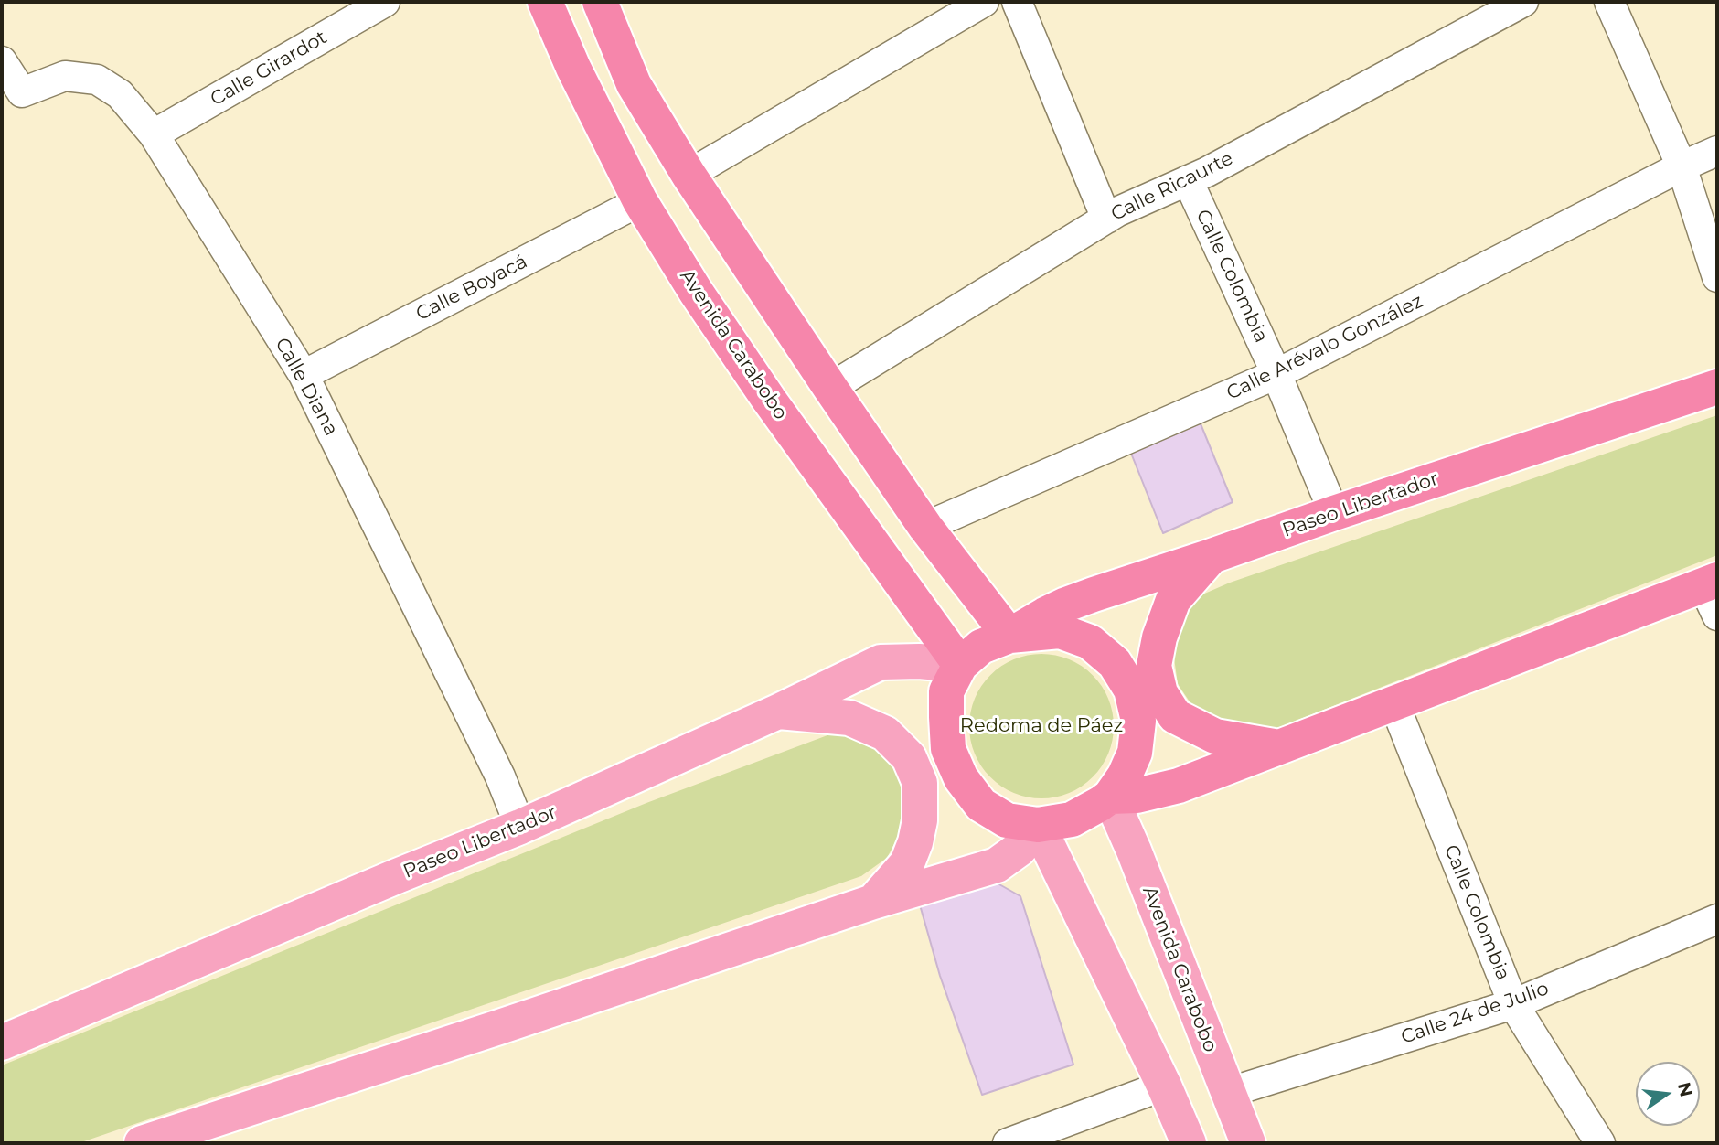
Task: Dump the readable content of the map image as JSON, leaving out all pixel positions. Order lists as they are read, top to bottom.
{
  "streets": {
    "highway": ["Avenida Carabobo", "Paseo Libertador"],
    "street": [
      "Calle Girardot",
      "Calle Ricaurte",
      "Calle Colombia",
      "Calle Boyacá",
      "Calle Arévalo González",
      "Calle Diana",
      "Calle 24 de Julio"
    ]
  },
  "crossings": [
    ["Calle Girardot", "Calle Diana"],
    ["Calle Ricaurte", "Calle Colombia"],
    ["Calle Colombia", "Calle Arévalo González"],
    ["Calle Colombia", "Paseo Libertador"],
    ["Calle Colombia", "Calle 24 de Julio"],
    ["Calle Boyacá", "Avenida Carabobo"],
    ["Calle Boyacá", "Calle Diana"],
    ["Avenida Carabobo", "Paseo Libertador"],
    ["Avenida Carabobo", "Calle 24 de Julio"],
    ["Calle Diana", "Paseo Libertador"]
  ],
  "parks": ["Redoma de Páez"],
  "north": "right"
}
